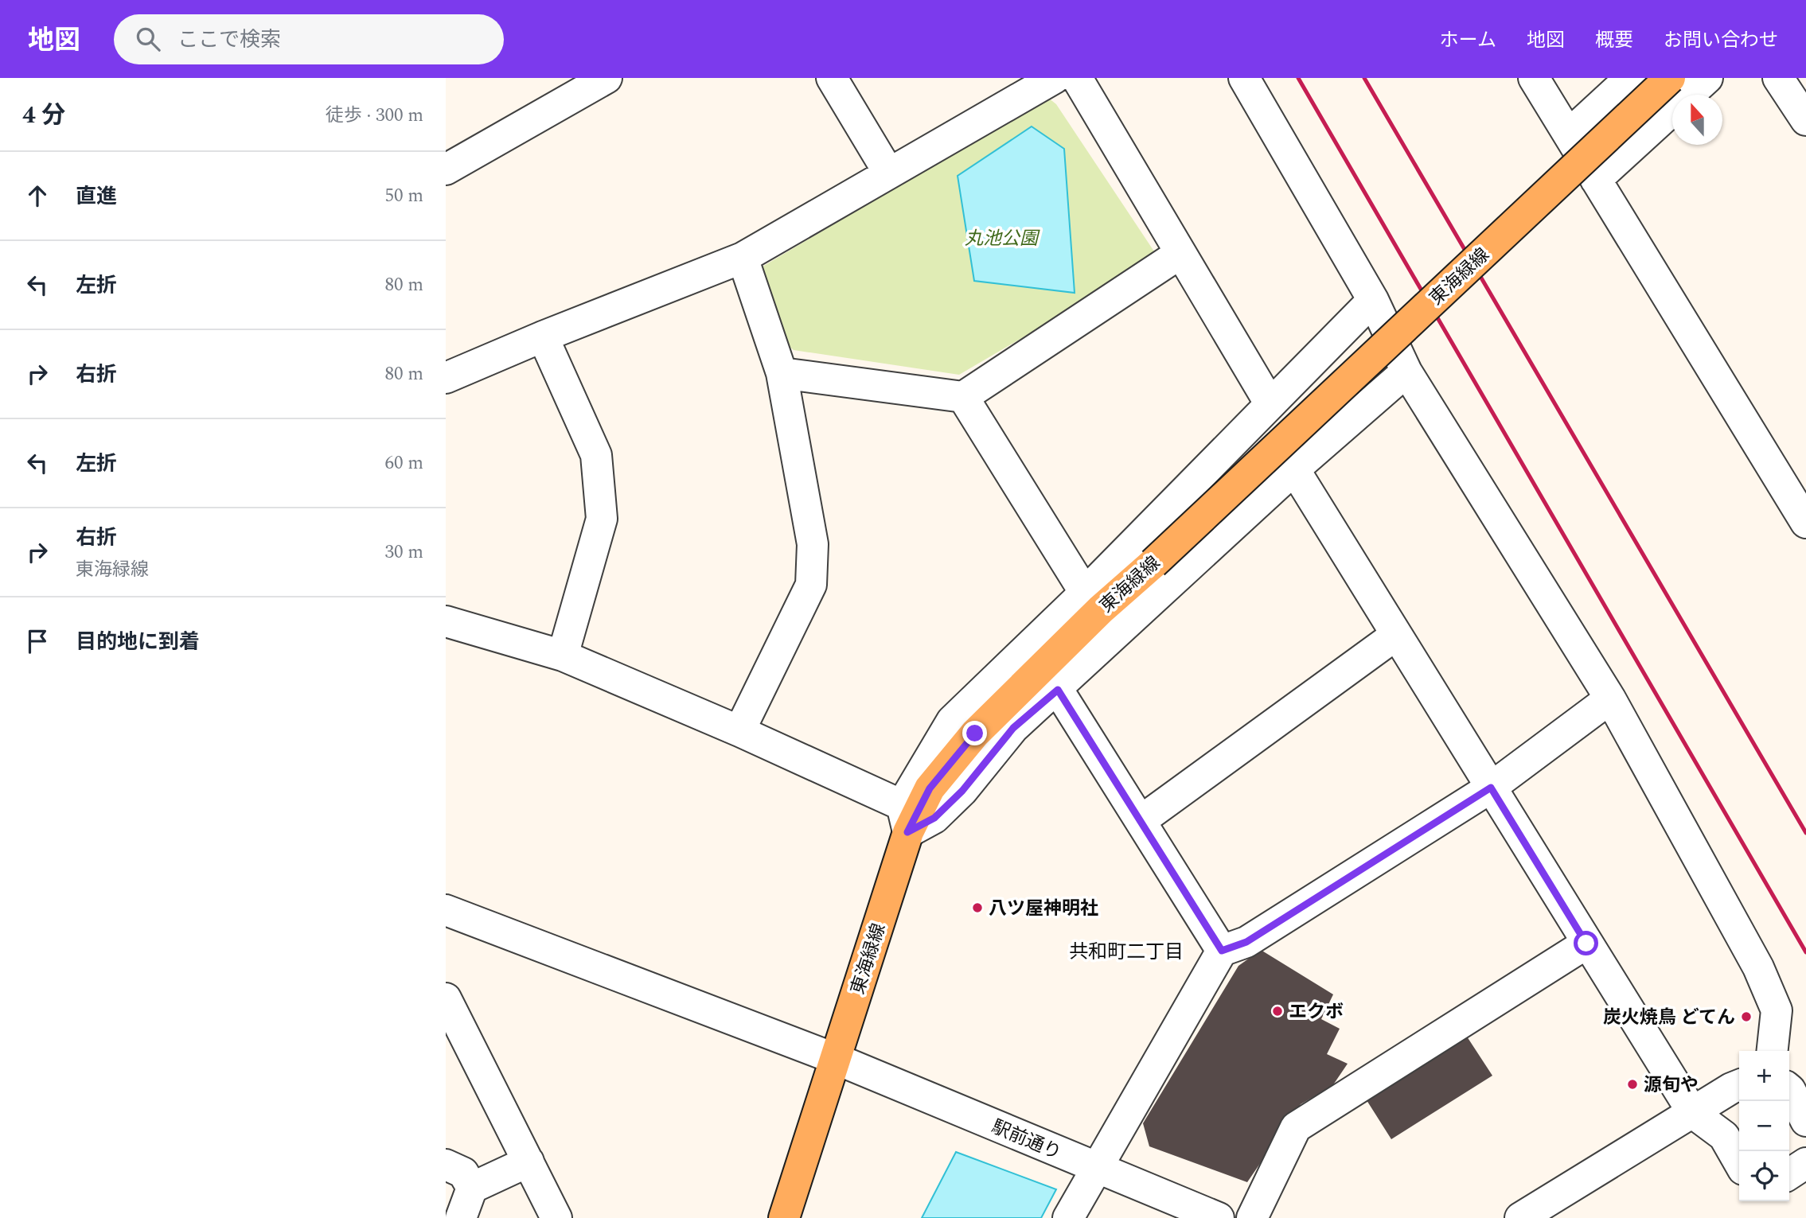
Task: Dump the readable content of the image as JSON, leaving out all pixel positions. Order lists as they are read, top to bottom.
{
  "streets": {
    "main road": ["東海緑線"],
    "street": ["駅前通り"]
  },
  "crossings": [
    ["東海緑線", "駅前通り"]
  ],
  "districts": ["共和町二丁目"],
  "parks": ["丸池公園"],
  "places": [
    "八ツ屋神明社",
    "エクボ",
    "炭火焼鳥 どてん",
    "源旬や"
  ],
  "north": "top",
  "page": {
    "header": "地図",
    "search": "ここで検索",
    "nav": [
      "ホーム",
      "地図",
      "概要",
      "お問い合わせ"
    ],
    "heading": ["4 分", "徒歩 · 300 m"],
    "list": [
      ["直進", "50 m"],
      ["左折", "80 m"],
      ["右折", "80 m"],
      ["左折", "60 m"],
      ["右折", "東海緑線", "30 m"],
      "目的地に到着"
    ],
    "map_buttons": ["+", "−"]
  }
}
